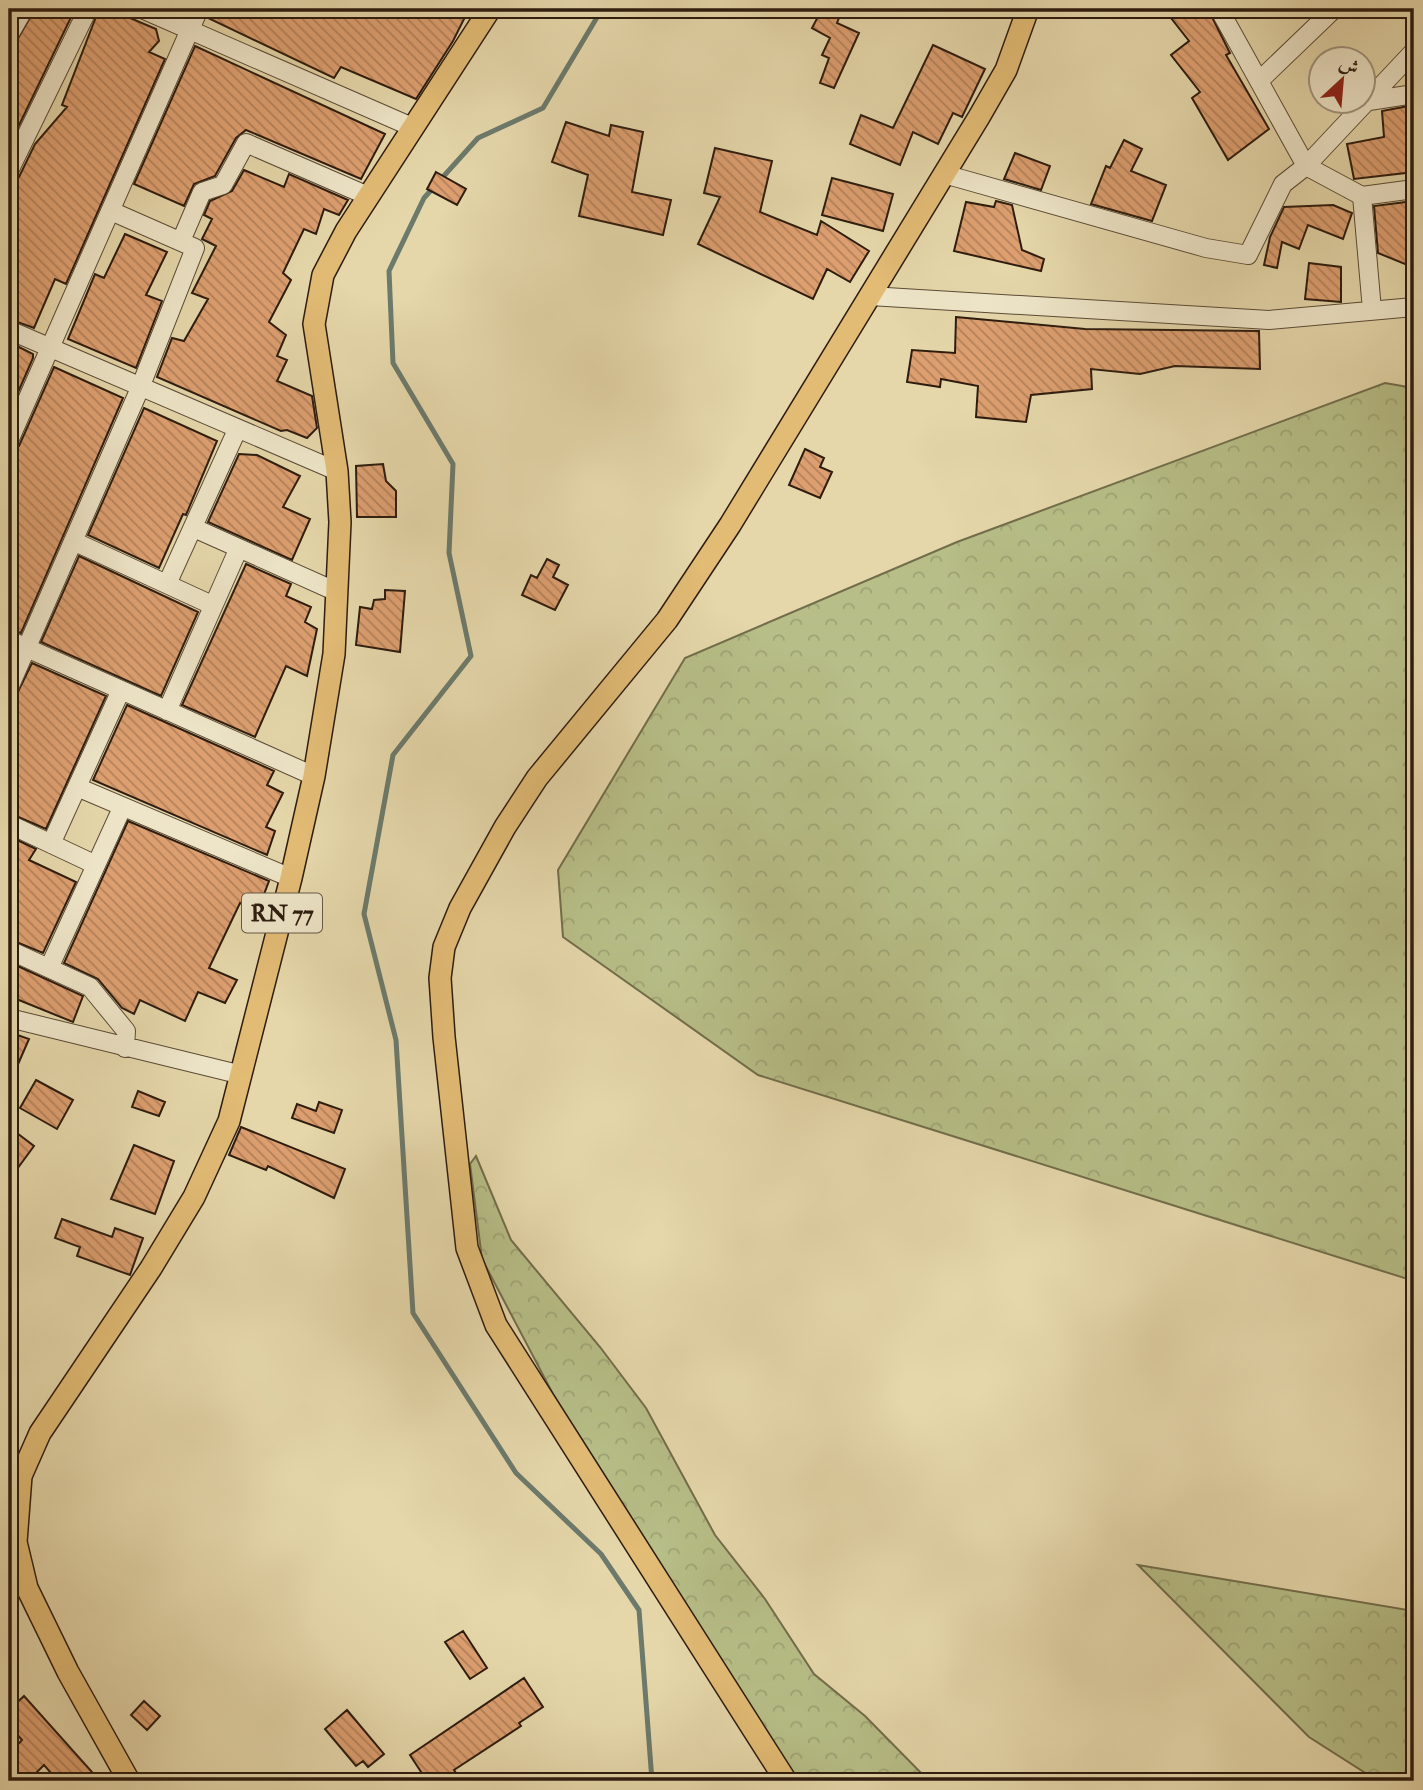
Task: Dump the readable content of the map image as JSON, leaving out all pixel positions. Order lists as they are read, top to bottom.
{
  "streets": {
    "main road": ["RN 77"]
  },
  "north": "top right"
}
